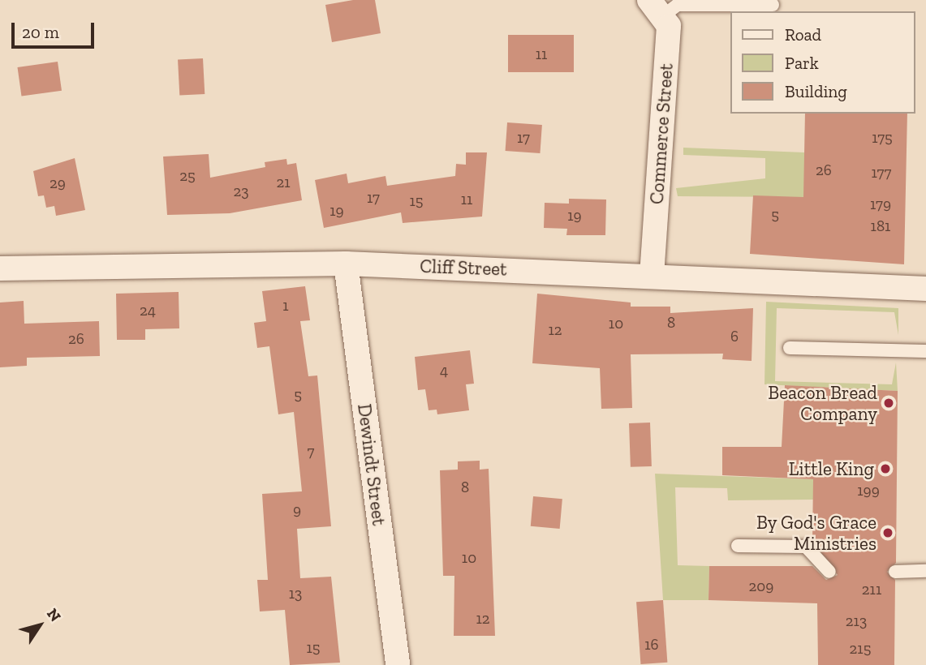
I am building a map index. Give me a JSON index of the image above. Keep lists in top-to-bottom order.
{
  "streets": {
    "street": ["Commerce Street", "Cliff Street", "Dewindt Street"]
  },
  "crossings": [
    ["Commerce Street", "Cliff Street"],
    ["Cliff Street", "Dewindt Street"]
  ],
  "places": ["Beacon Bread Company", "Little King", "By God's Grace Ministries"],
  "house_numbers": [
    "11",
    "17",
    "175",
    "26",
    "177",
    "25",
    "21",
    "29",
    "23",
    "17",
    "11",
    "15",
    "179",
    "19",
    "5",
    "19",
    "181",
    "1",
    "24",
    "8",
    "10",
    "12",
    "6",
    "26",
    "4",
    "5",
    "7",
    "8",
    "199",
    "9",
    "10",
    "209",
    "211",
    "13",
    "12",
    "213",
    "16",
    "15",
    "215"
  ],
  "legend": ["Road", "Park", "Building"],
  "scale_bar": "20 m",
  "north": "top right"
}
